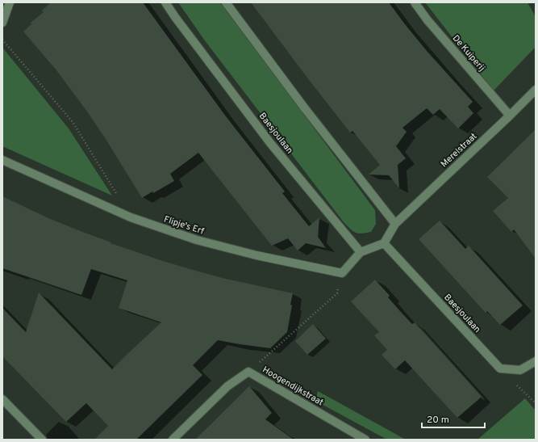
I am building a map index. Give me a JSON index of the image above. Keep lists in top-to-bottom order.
{
  "streets": {
    "street": [
      "De Kuiperij",
      "Baesjoulaan",
      "Merelstraat",
      "Flipje's Erf",
      "Hoogendijkstraat"
    ]
  },
  "crossings": [
    ["De Kuiperij", "Merelstraat"]
  ],
  "scale_bar": "20 m"
}
